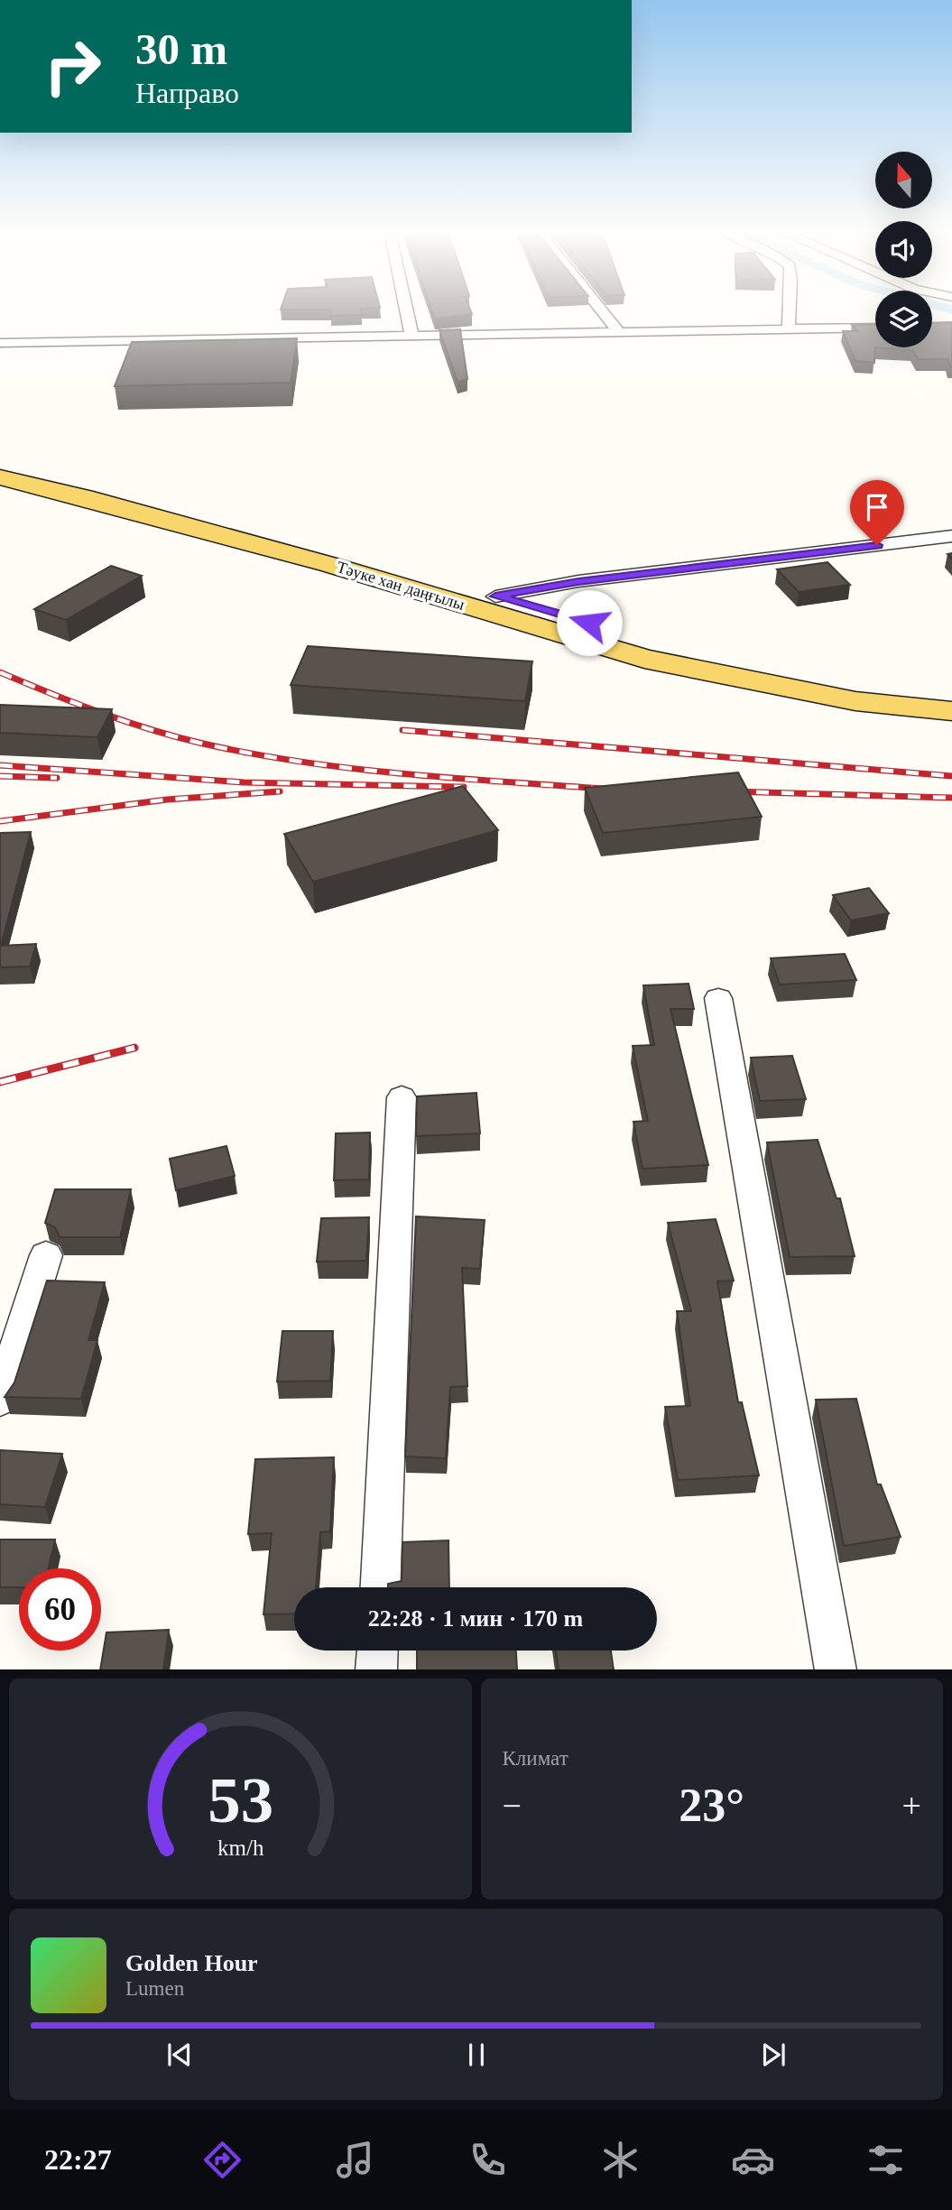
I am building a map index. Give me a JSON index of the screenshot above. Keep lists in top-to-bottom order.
{
  "streets": {
    "main road": ["Тәуке хан даңғылы"]
  },
  "north": "top",
  "page": {
    "turn": ["30 m", "Направо"],
    "limit": "60",
    "trip": "22:28 · 1 мин · 170 m",
    "tile": "Климат",
    "heat": ["−", "23°", "+"],
    "song": ["Golden Hour", "Lumen"],
    "tabs": "22:27",
    "gauge": ["53", "km/h"]
  }
}
